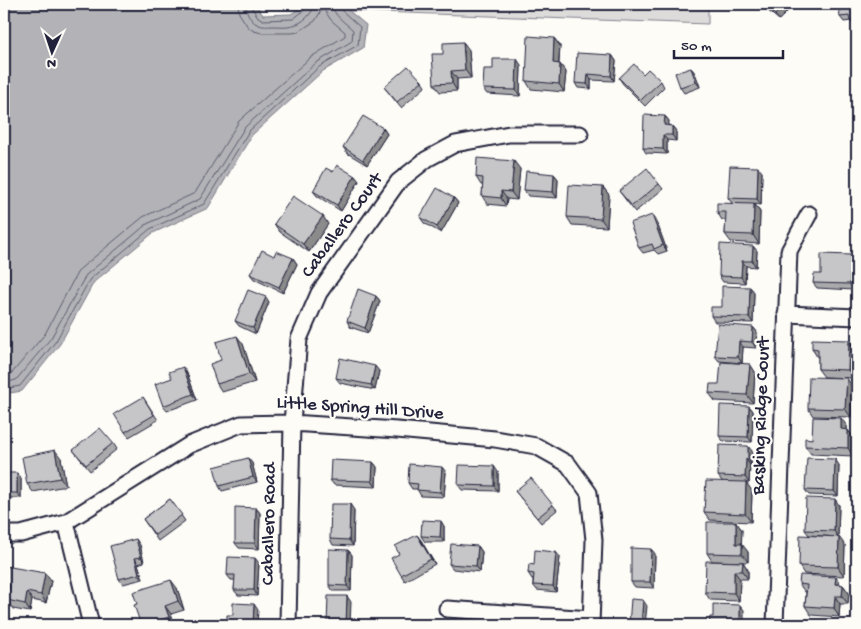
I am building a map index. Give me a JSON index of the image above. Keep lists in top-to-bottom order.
{
  "streets": {
    "street": [
      "Caballero Court",
      "Little Spring Hill Drive",
      "Basking Ridge Court",
      "Caballero Road"
    ]
  },
  "crossings": [
    ["Caballero Court", "Little Spring Hill Drive"],
    ["Caballero Court", "Caballero Road"],
    ["Little Spring Hill Drive", "Caballero Road"]
  ],
  "scale_bar": "50 m",
  "north": "bottom"
}
